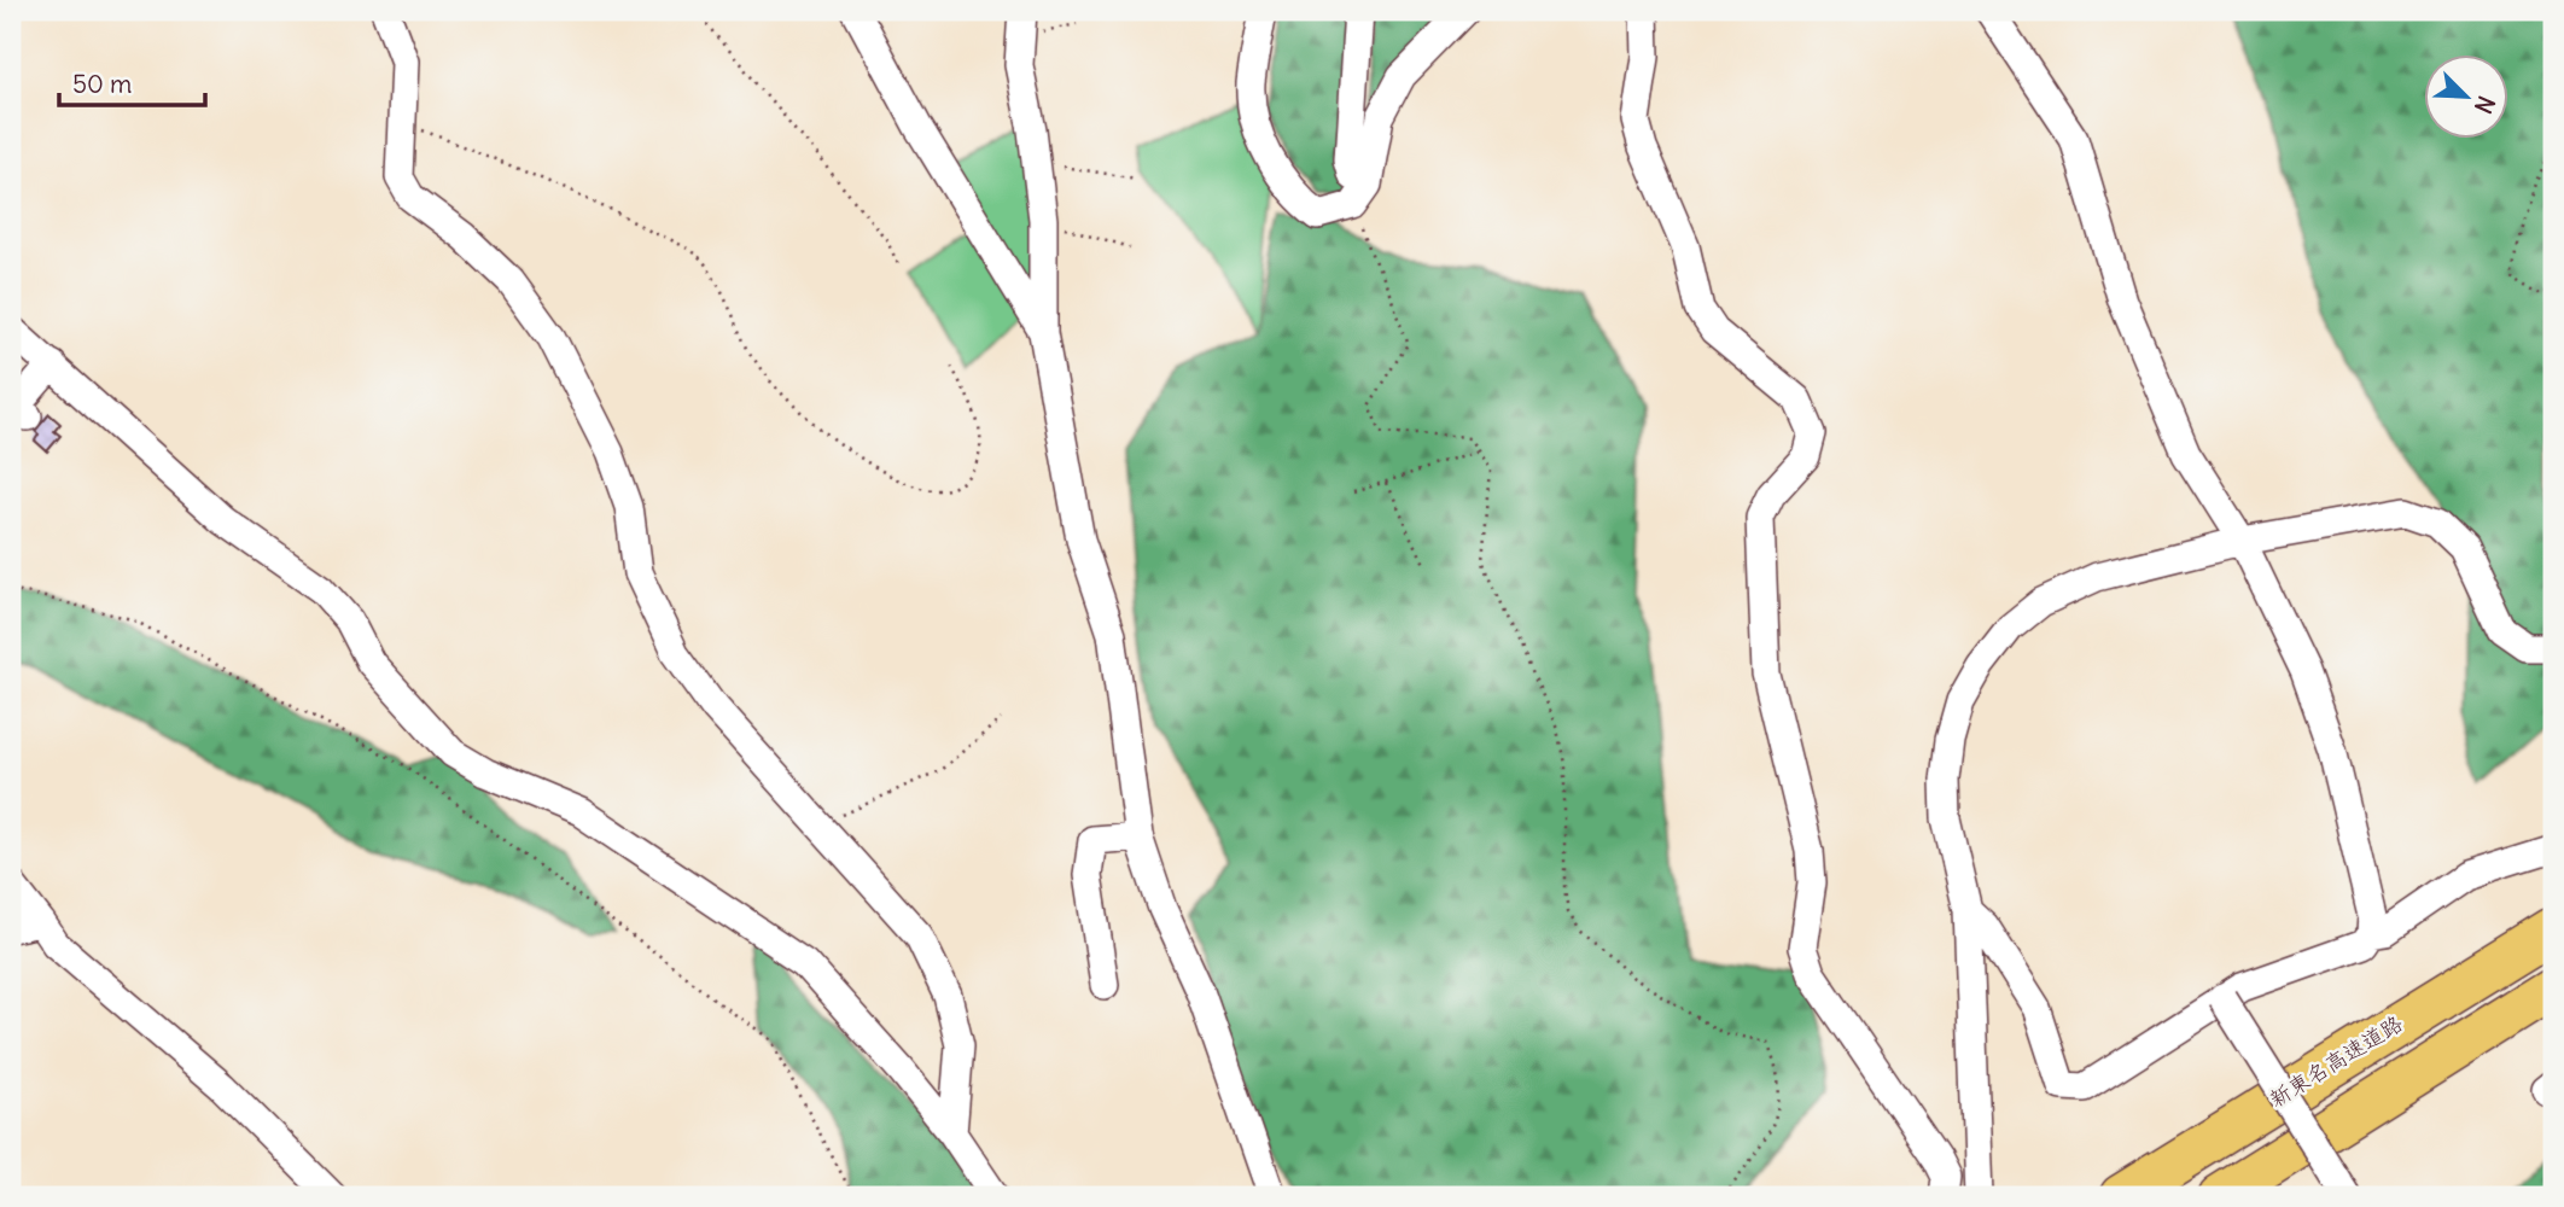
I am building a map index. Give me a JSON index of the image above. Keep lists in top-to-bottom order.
{
  "streets": {
    "highway": ["新東名高速道路"]
  },
  "scale_bar": "50 m",
  "north": "bottom right"
}
